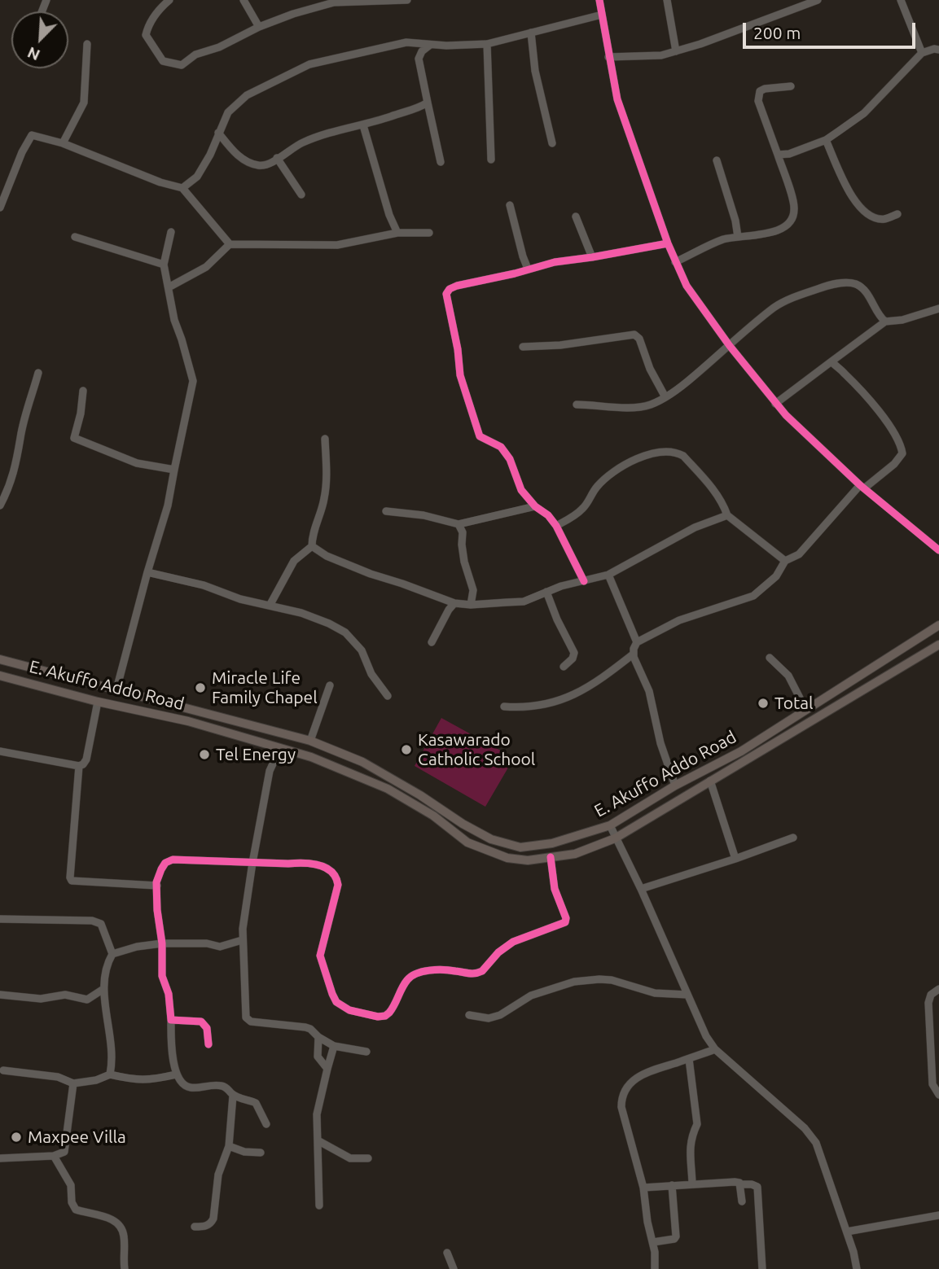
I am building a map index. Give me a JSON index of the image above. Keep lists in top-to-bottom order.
{
  "streets": {
    "main road": ["E. Akuffo Addo Road"]
  },
  "places": [
    "Miracle Life Family Chapel",
    "Total",
    "Kasawarado Catholic School",
    "Tel Energy",
    "Maxpee Villa"
  ],
  "scale_bar": "200 m",
  "north": "bottom left"
}
